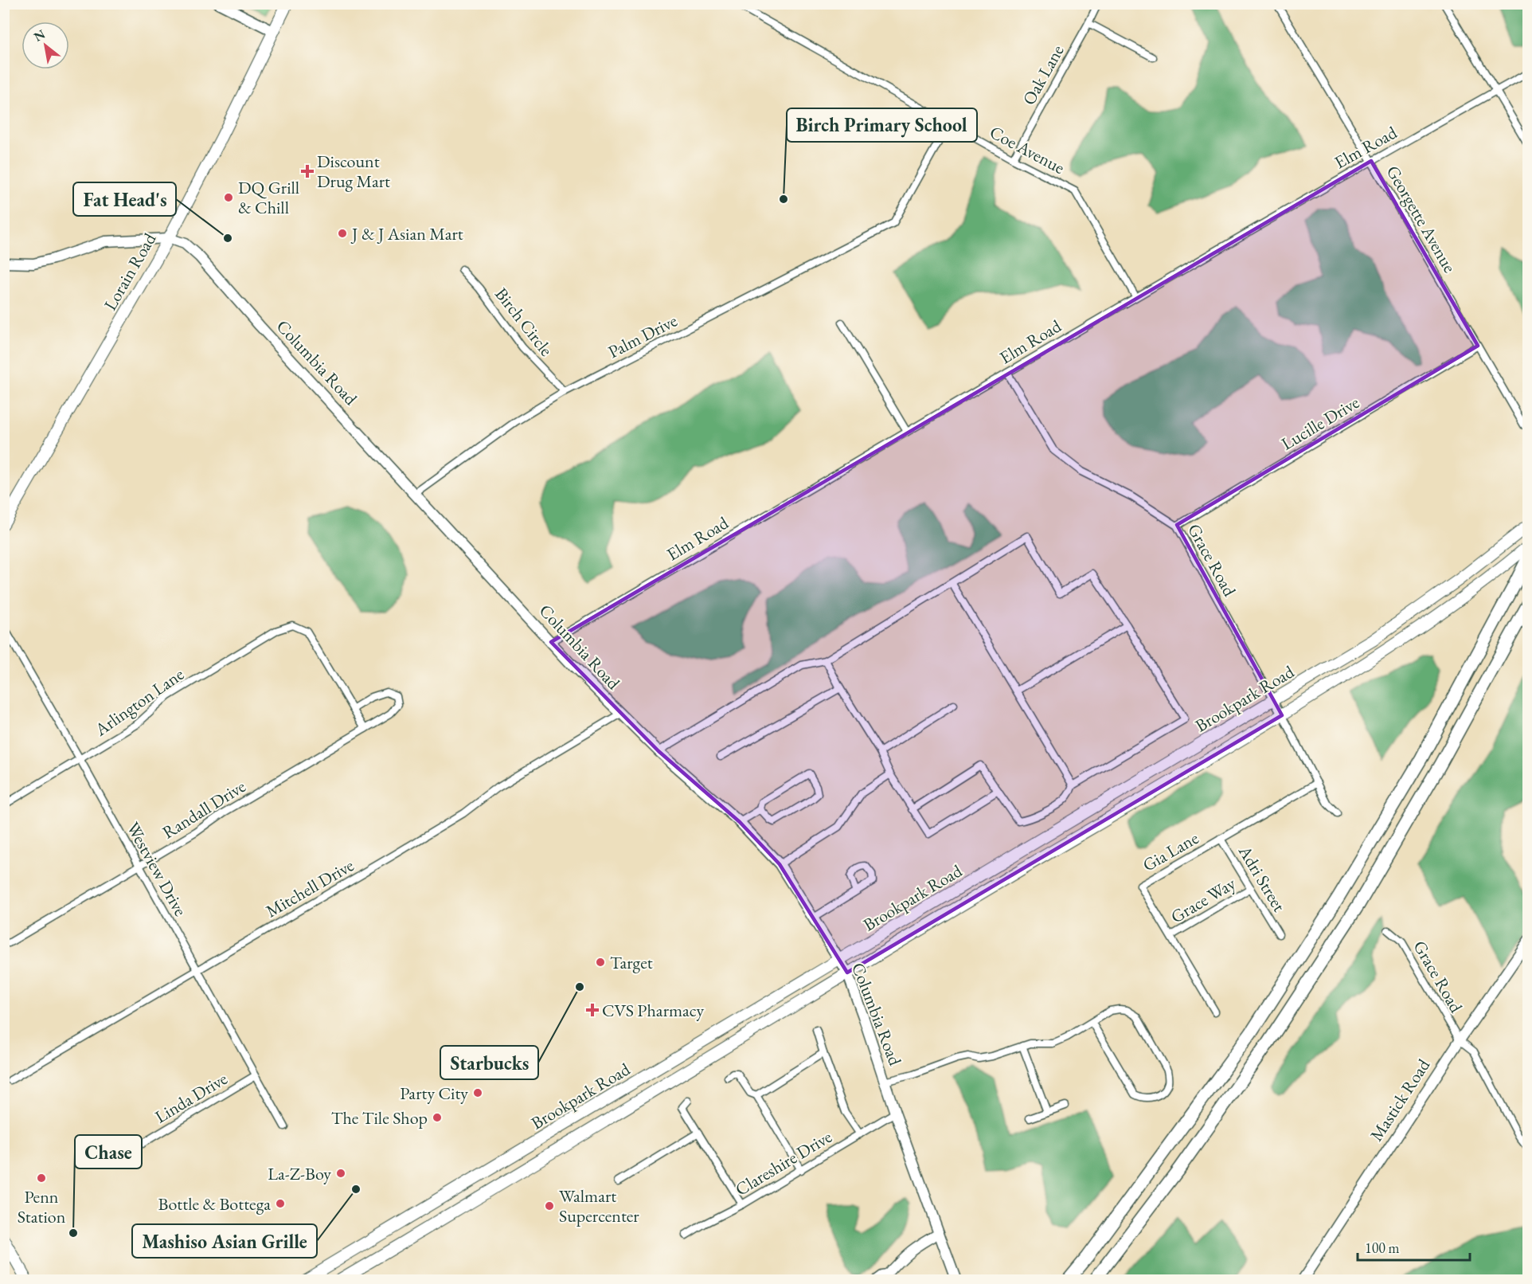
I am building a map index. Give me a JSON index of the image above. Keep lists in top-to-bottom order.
{
  "streets": {
    "main road": ["Lorain Road", "Brookpark Road"],
    "street": [
      "Oak Lane",
      "Elm Road",
      "Coe Avenue",
      "Georgette Avenue",
      "Birch Circle",
      "Palm Drive",
      "Columbia Road",
      "Lucille Drive",
      "Grace Road",
      "Arlington Lane",
      "Randall Drive",
      "Gia Lane",
      "Westview Drive",
      "Adri Street",
      "Mitchell Drive",
      "Grace Way",
      "Linda Drive",
      "Mastick Road",
      "Clareshire Drive"
    ]
  },
  "crossings": [
    ["Oak Lane", "Coe Avenue"],
    ["Elm Road", "Coe Avenue"],
    ["Elm Road", "Georgette Avenue"],
    ["Elm Road", "Columbia Road"],
    ["Elm Road", "Grace Road"],
    ["Coe Avenue", "Palm Drive"],
    ["Georgette Avenue", "Lucille Drive"],
    ["Lorain Road", "Columbia Road"],
    ["Birch Circle", "Palm Drive"],
    ["Palm Drive", "Columbia Road"],
    ["Columbia Road", "Brookpark Road"],
    ["Columbia Road", "Mitchell Drive"],
    ["Columbia Road", "Clareshire Drive"],
    ["Lucille Drive", "Grace Road"],
    ["Grace Road", "Brookpark Road"],
    ["Grace Road", "Gia Lane"],
    ["Grace Road", "Mastick Road"],
    ["Arlington Lane", "Randall Drive"],
    ["Arlington Lane", "Westview Drive"],
    ["Randall Drive", "Westview Drive"],
    ["Gia Lane", "Adri Street"],
    ["Gia Lane", "Grace Way"],
    ["Westview Drive", "Mitchell Drive"],
    ["Westview Drive", "Linda Drive"],
    ["Adri Street", "Grace Way"]
  ],
  "places": {
    "health": ["Discount Drug Mart", "CVS Pharmacy"],
    "other": [
      "DQ Grill & Chill",
      "Birch Primary School",
      "J & J Asian Mart",
      "Fat Head's",
      "Target",
      "Starbucks",
      "Party City",
      "The Tile Shop",
      "La-Z-Boy",
      "Penn Station",
      "Mashiso Asian Grille",
      "Bottle & Bottega",
      "Walmart Supercenter",
      "Chase"
    ]
  },
  "scale_bar": "100 m",
  "north": "top left"
}
